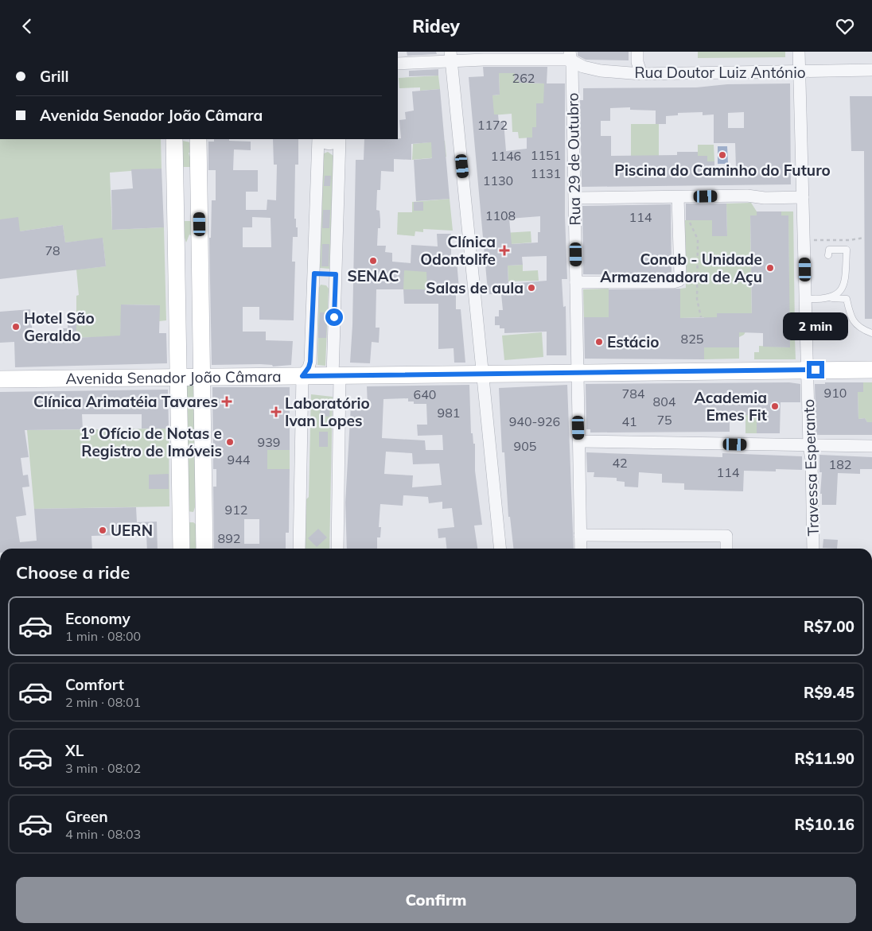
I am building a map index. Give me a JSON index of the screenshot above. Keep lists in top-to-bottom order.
{
  "streets": {
    "street": [
      "Rua Doutor Luiz António",
      "Rua 29 de Outubro",
      "Avenida Senador João Câmara",
      "Travessa Esperanto"
    ]
  },
  "crossings": [
    ["Rua Doutor Luiz António", "Rua 29 de Outubro"],
    ["Rua Doutor Luiz António", "Travessa Esperanto"],
    ["Rua 29 de Outubro", "Avenida Senador João Câmara"],
    ["Avenida Senador João Câmara", "Travessa Esperanto"]
  ],
  "places": {
    "other": [
      "Piscina do Caminho do Futuro",
      "SENAC",
      "Conab - Unidade Armazenadora de Açu",
      "Salas de aula",
      "Hotel São Geraldo",
      "Estácio",
      "Academia Emes Fit",
      "1º Ofício de Notas e Registro de Imóveis",
      "UERN"
    ],
    "health": ["Clínica Odontolife", "Clínica Arimatéia Tavares", "Laboratório Ivan Lopes"]
  },
  "house_numbers": [
    "262",
    "1172",
    "1151",
    "1146",
    "1131",
    "1130",
    "1108",
    "114",
    "78",
    "825",
    "910",
    "784",
    "640",
    "804",
    "981",
    "75",
    "940-926",
    "41",
    "939",
    "905",
    "944",
    "42",
    "182",
    "114",
    "912",
    "892"
  ],
  "page": {
    "header": "Ridey",
    "banner": ["Grill", "Avenida Senador João Câmara"],
    "bubble": "2 min",
    "heading": "Choose a ride",
    "list": [
      {
        "name": "Economy",
        "note": "1 min · 08:00",
        "value": "R$7.00"
      },
      {
        "name": "Comfort",
        "note": "2 min · 08:01",
        "value": "R$9.45"
      },
      {
        "name": "XL",
        "note": "3 min · 08:02",
        "value": "R$11.90"
      },
      {
        "name": "Green",
        "note": "4 min · 08:03",
        "value": "R$10.16"
      }
    ],
    "buttons": "Confirm"
  }
}
